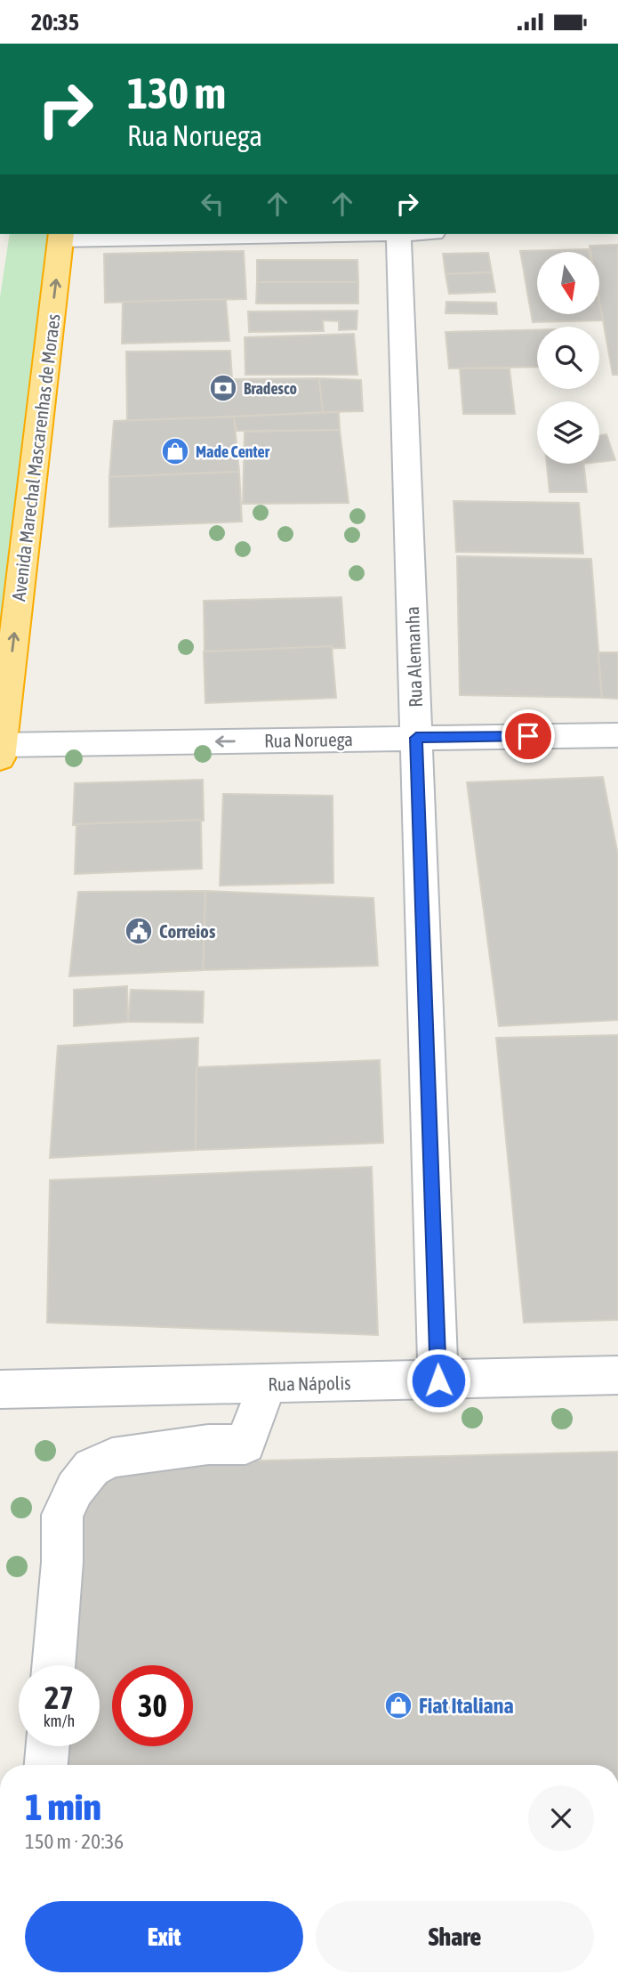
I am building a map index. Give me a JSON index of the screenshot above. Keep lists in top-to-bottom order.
{
  "streets": {
    "highway": ["Avenida Marechal Mascarenhas de Moraes"],
    "street": ["Rua Alemanha", "Rua Noruega", "Rua Nápolis"]
  },
  "crossings": [
    ["Avenida Marechal Mascarenhas de Moraes", "Rua Noruega"],
    ["Rua Alemanha", "Rua Noruega"],
    ["Rua Alemanha", "Rua Nápolis"]
  ],
  "one_way": ["Avenida Marechal Mascarenhas de Moraes", "Rua Noruega"],
  "places": {
    "bank": ["Bradesco"],
    "shop": ["Made Center", "Fiat Italiana"],
    "public building": ["Correios"]
  },
  "north": "bottom",
  "page": {
    "status": "20:35",
    "turn": ["130 m", "Rua Noruega"],
    "speed": "27 km/h",
    "limit": "30",
    "heading": ["1 min", "150 m · 20:36"],
    "buttons": ["Exit", "Share"]
  }
}
